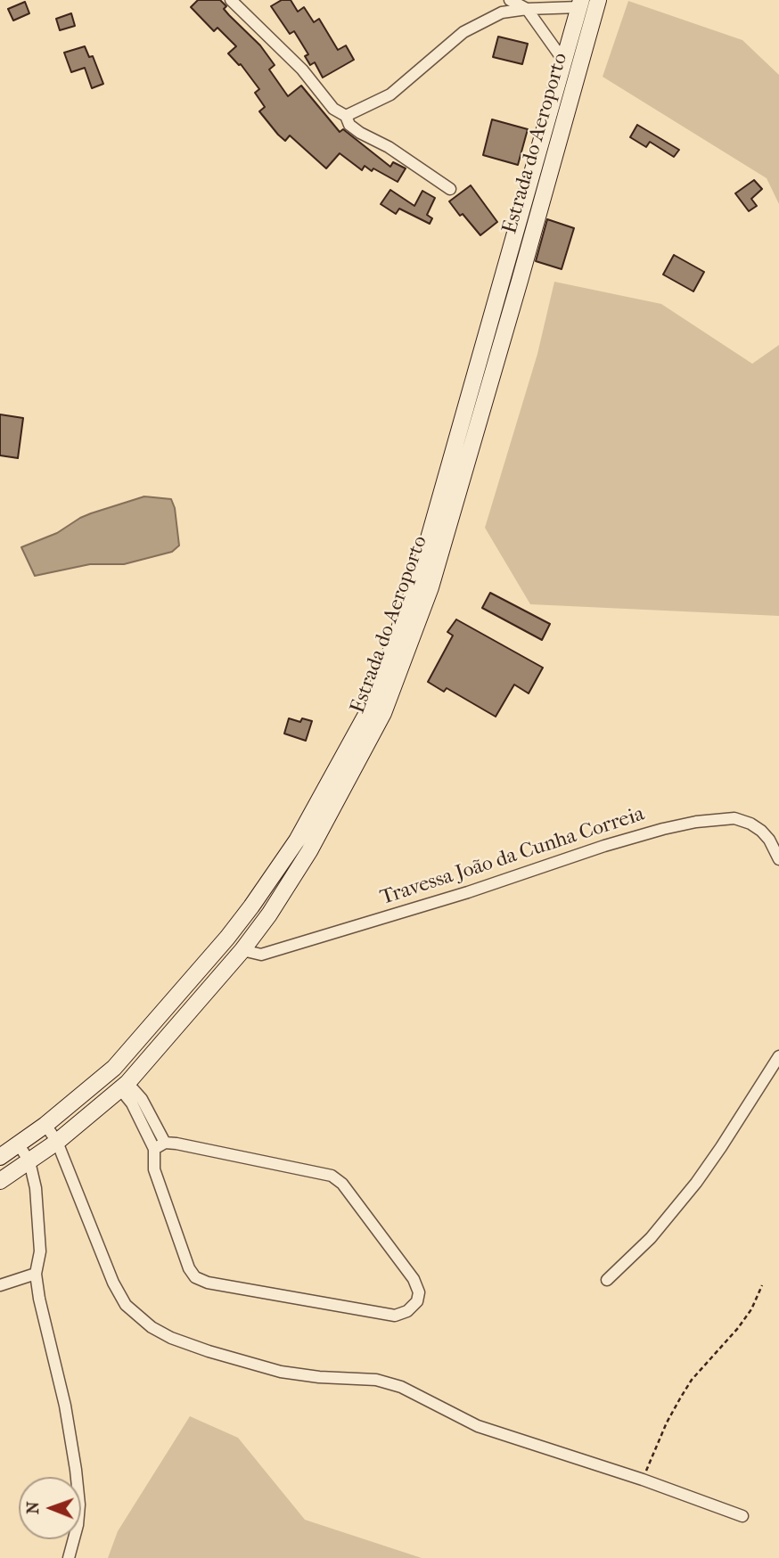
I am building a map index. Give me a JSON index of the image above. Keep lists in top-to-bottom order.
{
  "streets": {
    "main road": ["Estrada do Aeroporto"],
    "street": ["Travessa João da Cunha Correia"]
  },
  "crossings": [
    ["Estrada do Aeroporto", "Travessa João da Cunha Correia"]
  ],
  "north": "left"
}
